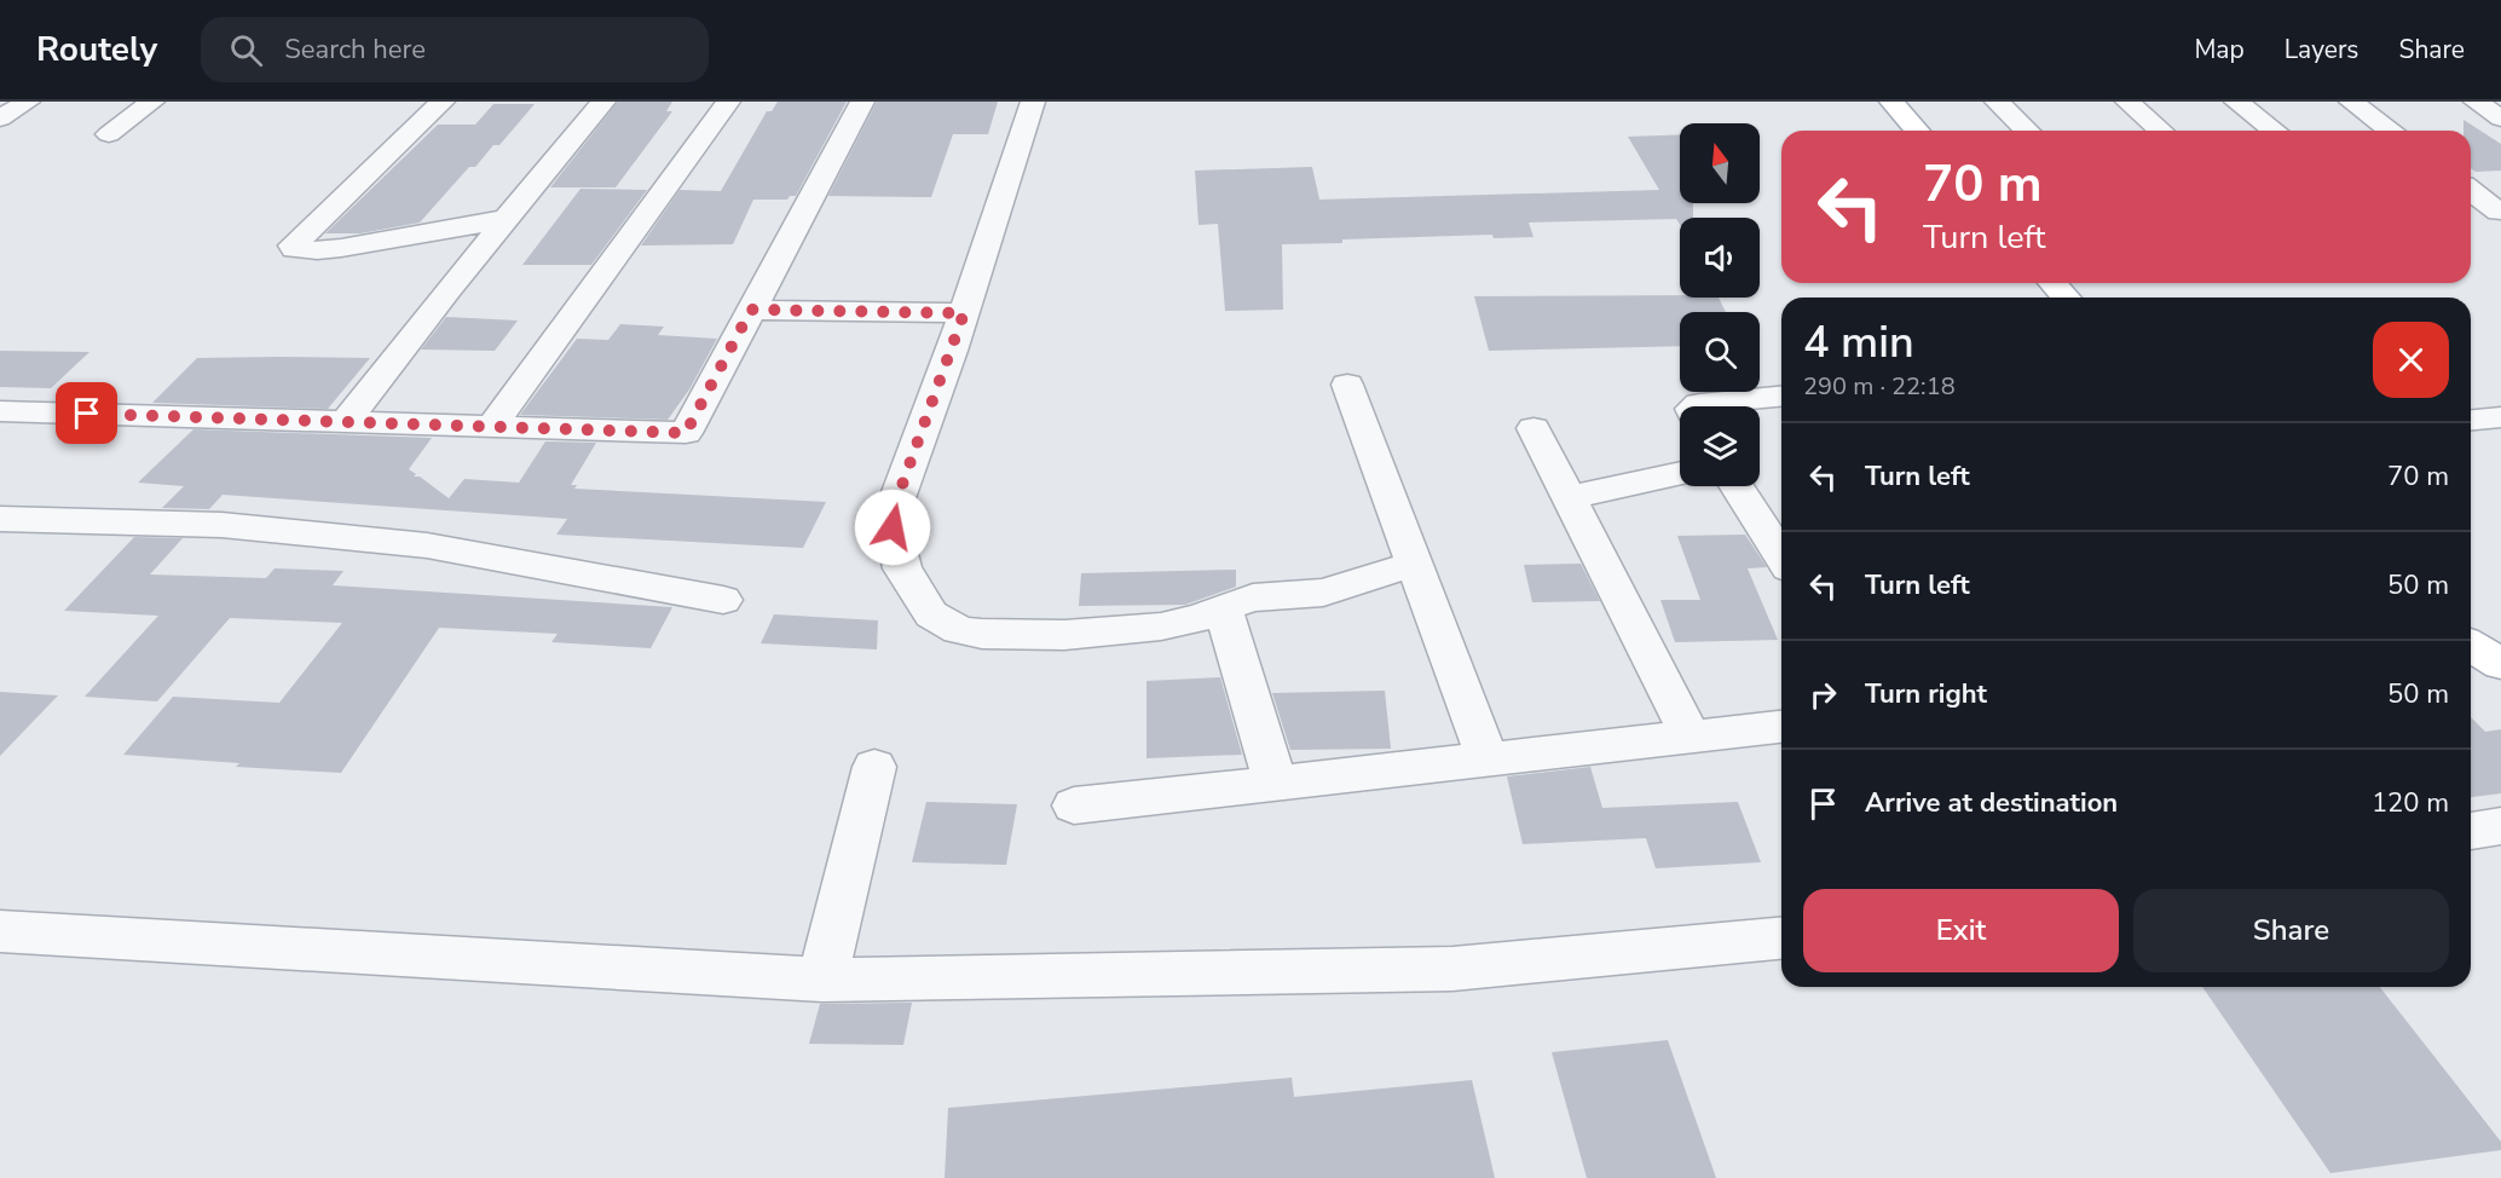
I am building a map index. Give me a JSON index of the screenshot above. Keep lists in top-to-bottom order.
{
  "north": "top",
  "page": {
    "header": "Routely",
    "search": "Search here",
    "nav": ["Map", "Layers", "Share"],
    "turn": ["70 m", "Turn left"],
    "heading": ["4 min", "290 m · 22:18"],
    "list": [
      {
        "name": "Turn left",
        "value": "70 m"
      },
      {
        "name": "Turn left",
        "value": "50 m"
      },
      {
        "name": "Turn right",
        "value": "50 m"
      },
      {
        "name": "Arrive at destination",
        "value": "120 m"
      }
    ],
    "buttons": ["Exit", "Share"]
  }
}
